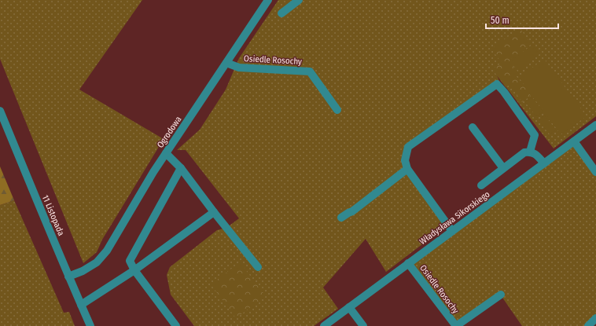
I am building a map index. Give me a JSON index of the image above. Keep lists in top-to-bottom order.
{
  "streets": {
    "street": [
      "Osiedle Rosochy",
      "Ogrodowa",
      "11 Listopada",
      "Władysława Sikorskiego"
    ]
  },
  "crossings": [
    ["Osiedle Rosochy", "Ogrodowa"],
    ["Osiedle Rosochy", "Władysława Sikorskiego"],
    ["Ogrodowa", "11 Listopada"]
  ],
  "scale_bar": "50 m"
}
